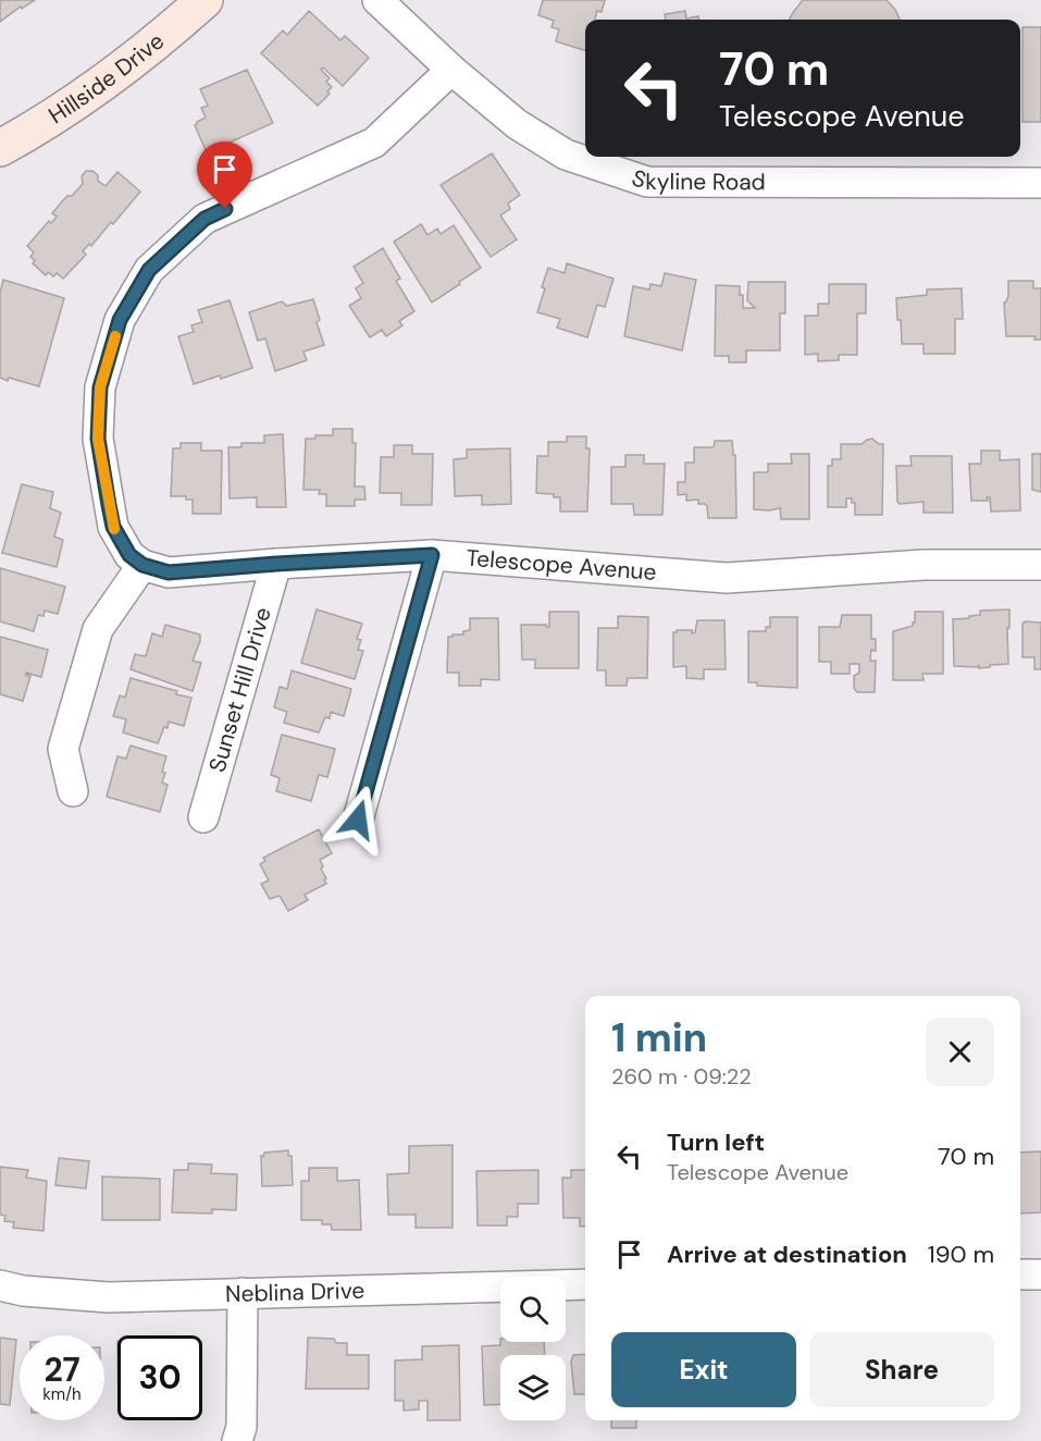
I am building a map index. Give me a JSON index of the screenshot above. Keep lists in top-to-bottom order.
{
  "streets": {
    "street": [
      "Hillside Drive",
      "Skyline Road",
      "Telescope Avenue",
      "Sunset Hill Drive",
      "Neblina Drive"
    ]
  },
  "crossings": [
    ["Telescope Avenue", "Sunset Hill Drive"]
  ],
  "page": {
    "turn": ["70 m", "Telescope Avenue"],
    "heading": ["1 min", "260 m · 09:22"],
    "list": [
      {
        "name": "Turn left",
        "note": "Telescope Avenue",
        "value": "70 m"
      },
      {
        "name": "Arrive at destination",
        "value": "190 m"
      }
    ],
    "buttons": ["Exit", "Share"],
    "speed": "27 km/h",
    "limit": "30"
  }
}
